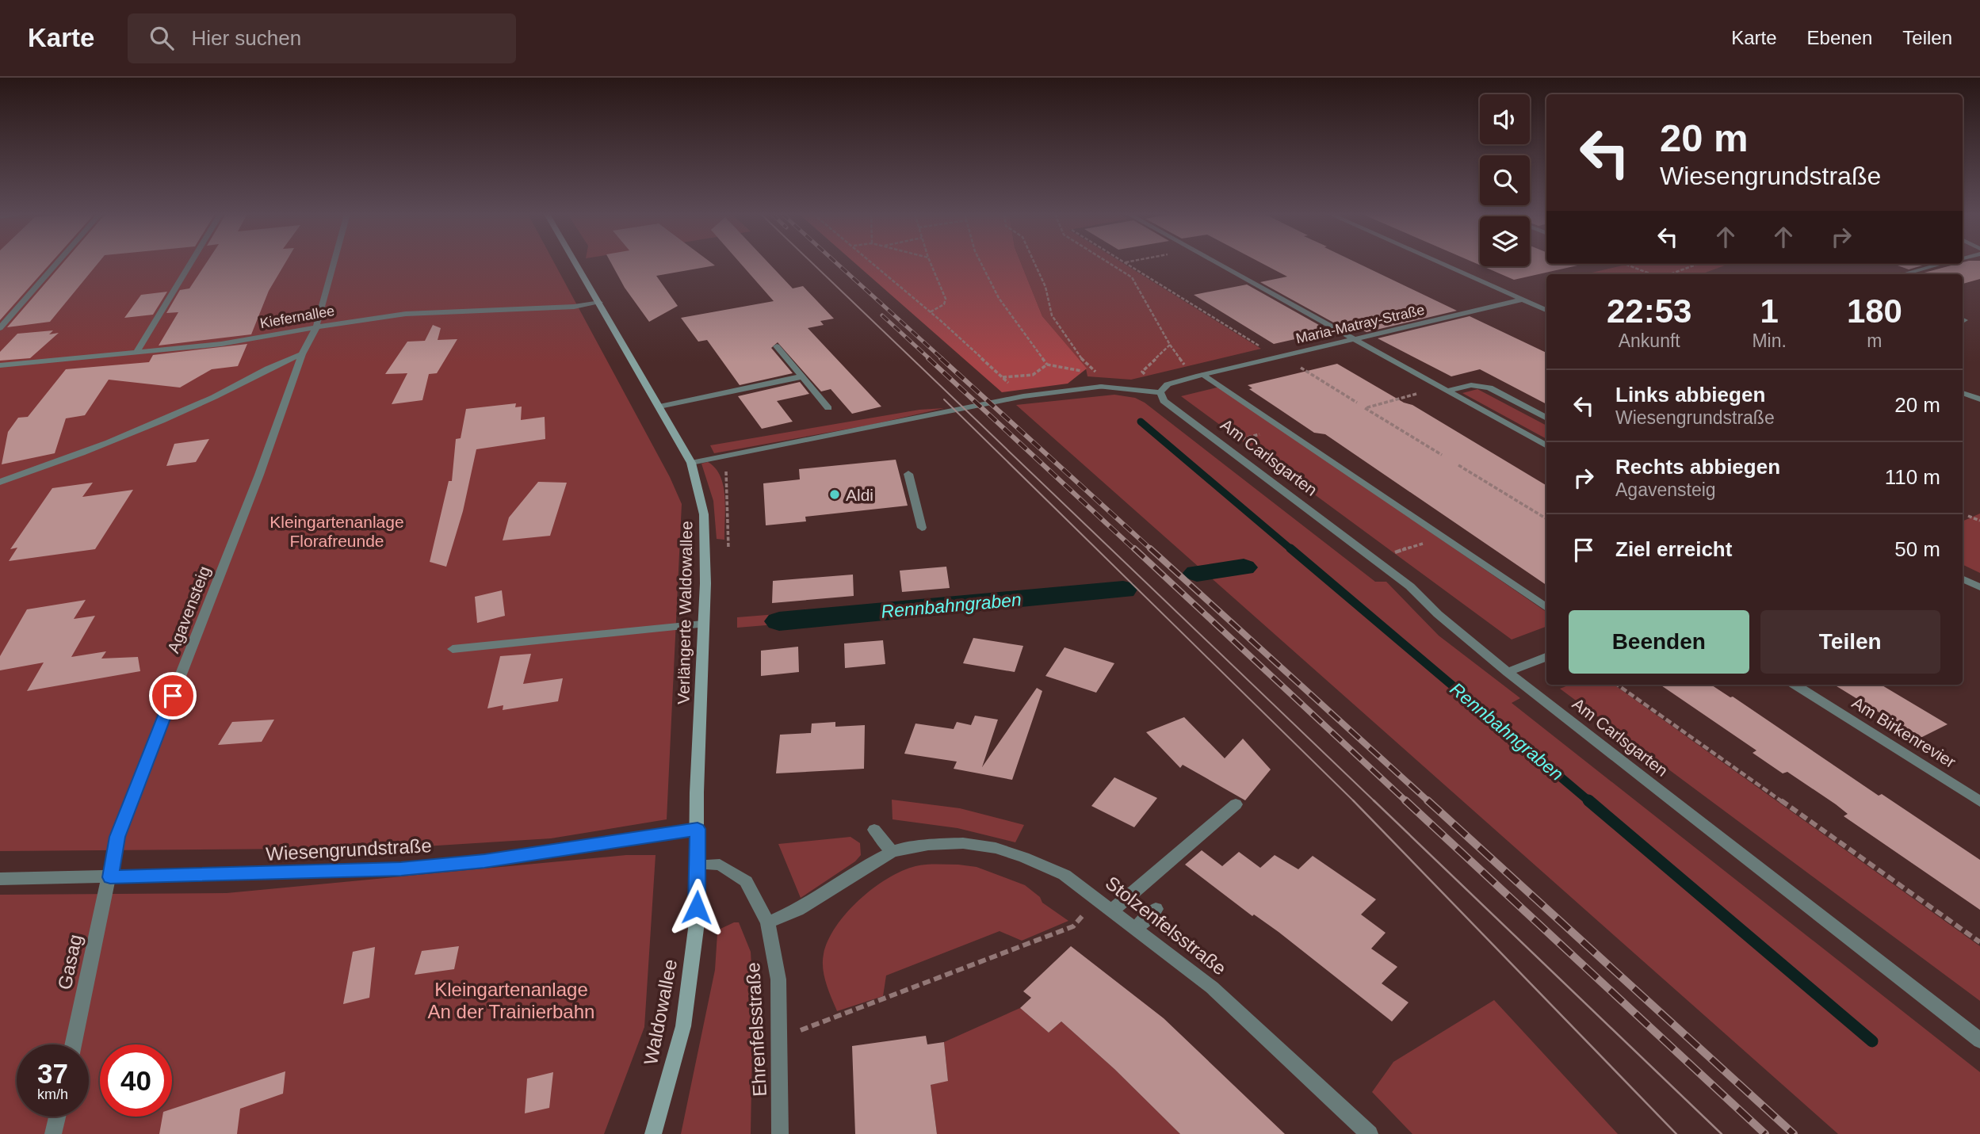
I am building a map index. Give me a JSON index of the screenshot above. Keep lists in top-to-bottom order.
{
  "streets": {
    "street": [
      "Kiefernallee",
      "Maria-Matray-Straße",
      "Am Carlsgarten",
      "Agavensteig",
      "Verlängerte Waldowallee",
      "Am Birkenrevier",
      "Wiesengrundstraße",
      "Stolzenfelsstraße",
      "Gasag",
      "Waldowallee",
      "Ehrenfelsstraße"
    ]
  },
  "crossings": [
    ["Kiefernallee", "Agavensteig"],
    ["Kiefernallee", "Verlängerte Waldowallee"],
    ["Maria-Matray-Straße", "Am Carlsgarten"],
    ["Agavensteig", "Wiesengrundstraße"],
    ["Agavensteig", "Gasag"],
    ["Verlängerte Waldowallee", "Wiesengrundstraße"],
    ["Verlängerte Waldowallee", "Waldowallee"],
    ["Wiesengrundstraße", "Gasag"],
    ["Wiesengrundstraße", "Waldowallee"],
    ["Stolzenfelsstraße", "Ehrenfelsstraße"],
    ["Waldowallee", "Ehrenfelsstraße"]
  ],
  "water": ["Rennbahngraben"],
  "parks": ["Kleingartenanlage Florafreunde", "Kleingartenanlage An der Trainierbahn"],
  "places": ["Aldi"],
  "page": {
    "header": "Karte",
    "search": "Hier suchen",
    "nav": ["Karte", "Ebenen", "Teilen"],
    "turn": ["20 m", "Wiesengrundstraße"],
    "eta": [
      "22:53",
      "Ankunft",
      "1",
      "Min.",
      "180",
      "m"
    ],
    "list": [
      {
        "name": "Links abbiegen",
        "note": "Wiesengrundstraße",
        "value": "20 m"
      },
      {
        "name": "Rechts abbiegen",
        "note": "Agavensteig",
        "value": "110 m"
      },
      {
        "name": "Ziel erreicht",
        "value": "50 m"
      }
    ],
    "buttons": ["Beenden", "Teilen"],
    "speed": "37 km/h",
    "limit": "40"
  }
}
